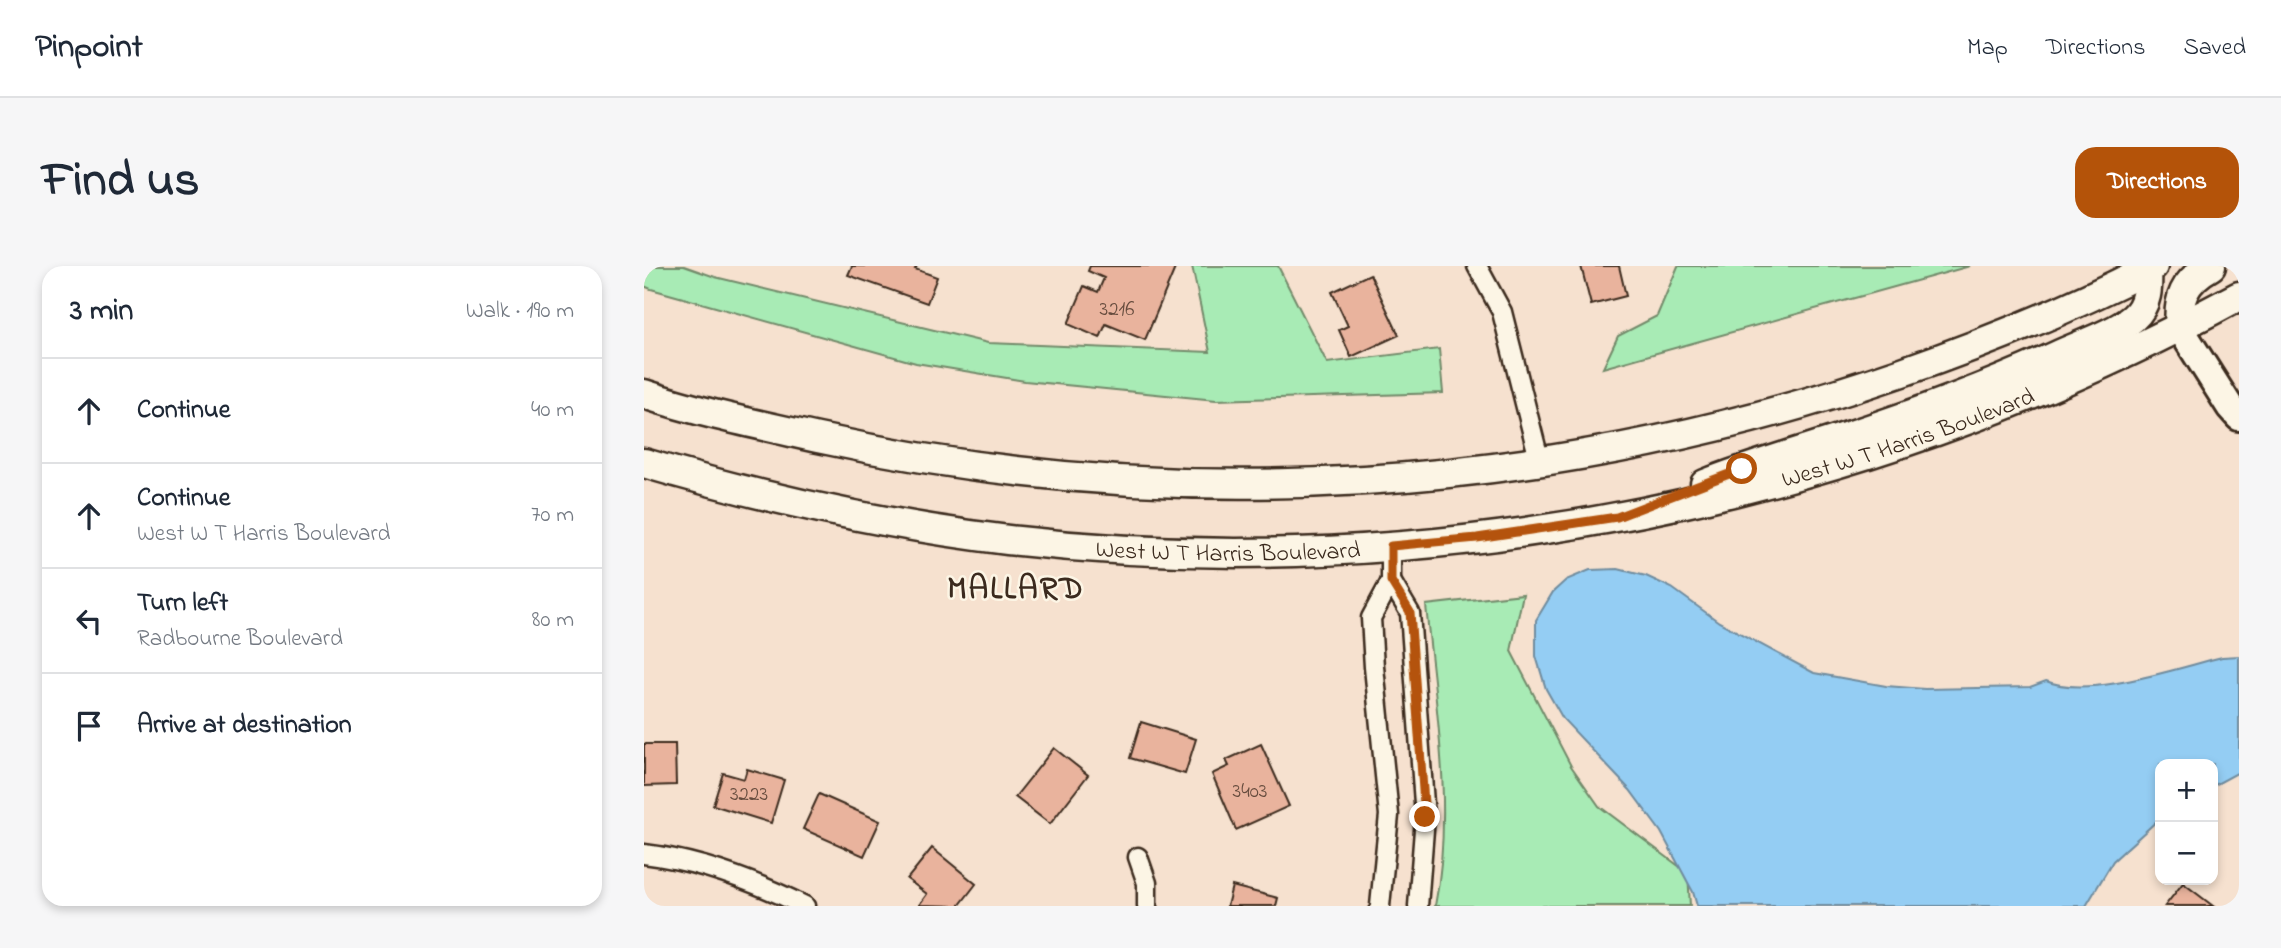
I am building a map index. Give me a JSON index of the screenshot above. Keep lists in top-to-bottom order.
{
  "streets": {
    "main road": ["West W T Harris Boulevard"]
  },
  "districts": ["MALLARD"],
  "house_numbers": ["3216", "3403", "3223"],
  "page": {
    "header": "Pinpoint",
    "nav": ["Map", "Directions", "Saved"],
    "title": "Find us",
    "buttons": "Directions",
    "heading": ["3 min", "Walk · 190 m"],
    "list": [
      ["Continue", "40 m"],
      ["Continue", "West W T Harris Boulevard", "70 m"],
      ["Turn left", "Radbourne Boulevard", "80 m"],
      "Arrive at destination"
    ],
    "map_buttons": ["+", "−"]
  }
}
